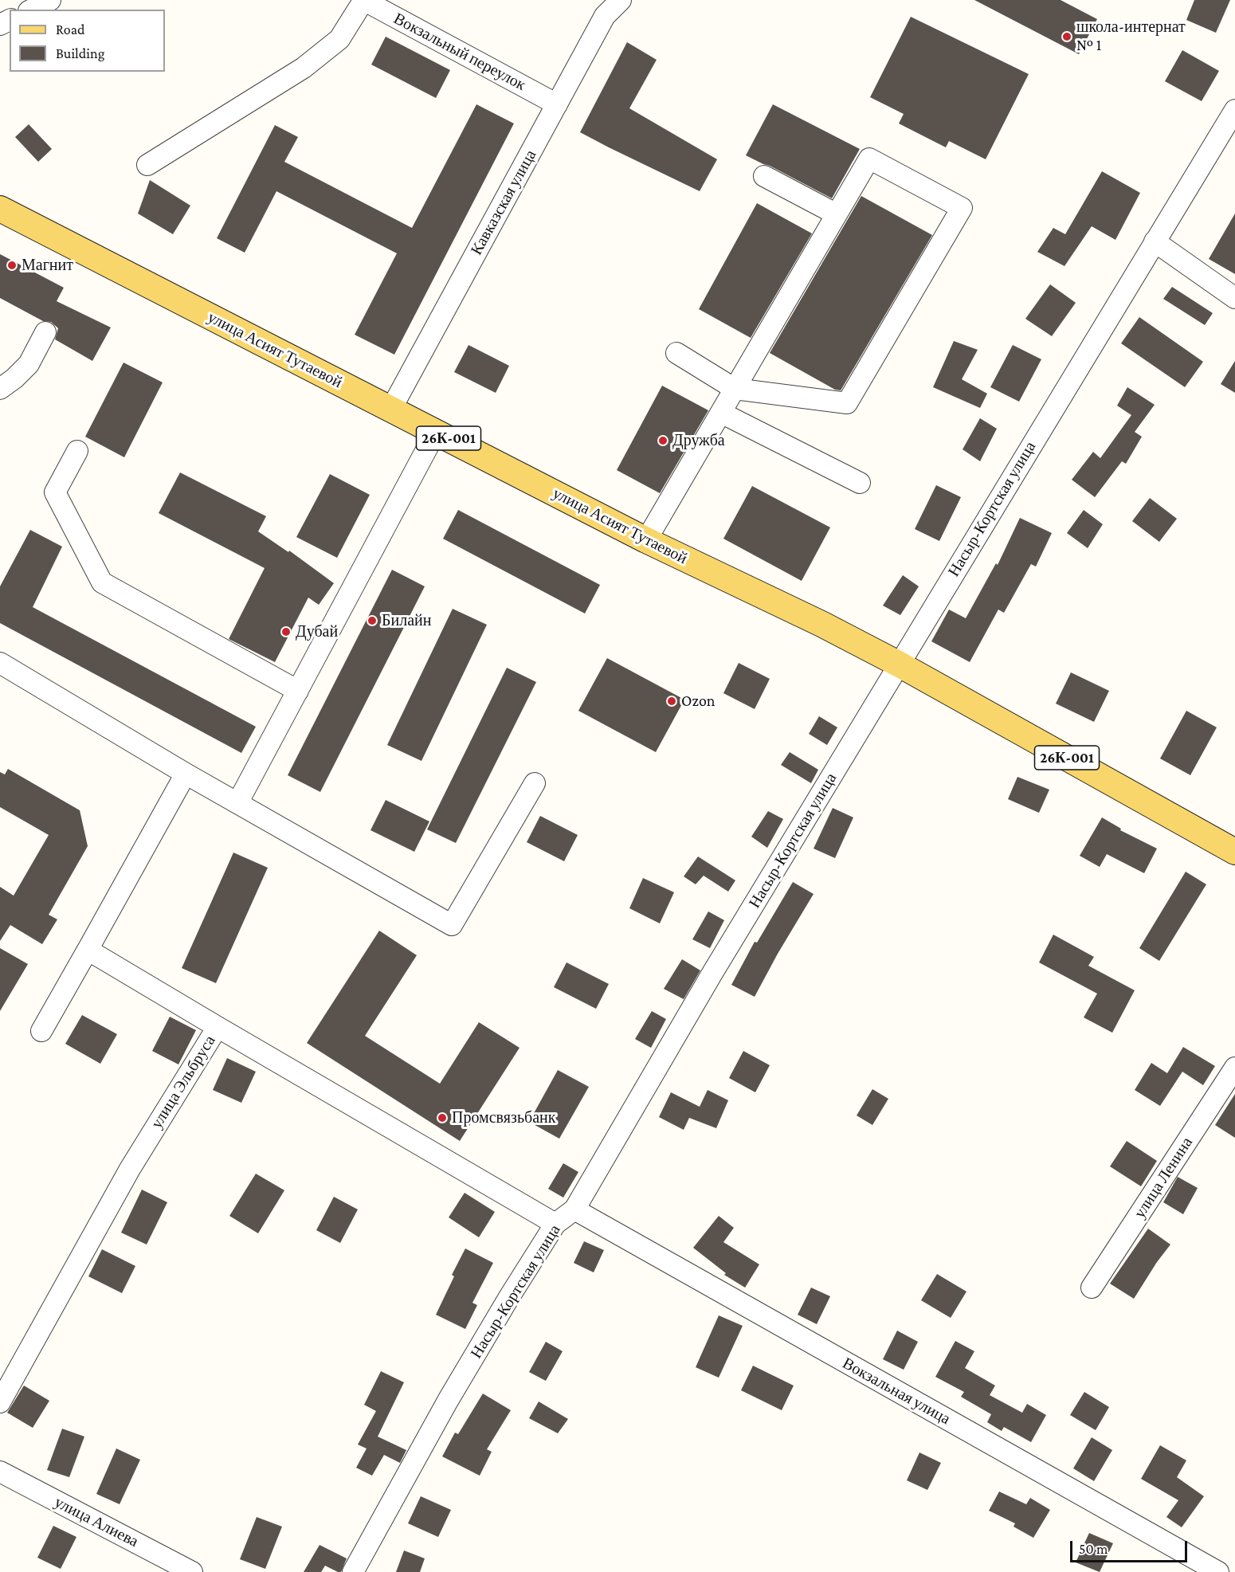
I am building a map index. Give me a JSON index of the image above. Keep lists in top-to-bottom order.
{
  "streets": {
    "main road": ["улица Асият Тутаевой", "26К-001"],
    "street": [
      "Вокзальный переулок",
      "Кавказская улица",
      "Насыр-Кортская улица",
      "улица Эльбруса",
      "улица Ленина",
      "Вокзальная улица",
      "улица Алиева"
    ]
  },
  "crossings": [
    ["Вокзальный переулок", "Кавказская улица"],
    ["Кавказская улица", "улица Асият Тутаевой"],
    ["улица Асият Тутаевой", "Насыр-Кортская улица"],
    ["Насыр-Кортская улица", "улица Эльбруса"],
    ["Насыр-Кортская улица", "Вокзальная улица"]
  ],
  "places": [
    "школа-интернат № 1",
    "Магнит",
    "Дружба",
    "Билайн",
    "Дубай",
    "Ozon",
    "Промсвязьбанк"
  ],
  "legend": ["Road", "Building"],
  "scale_bar": "50 m"
}
